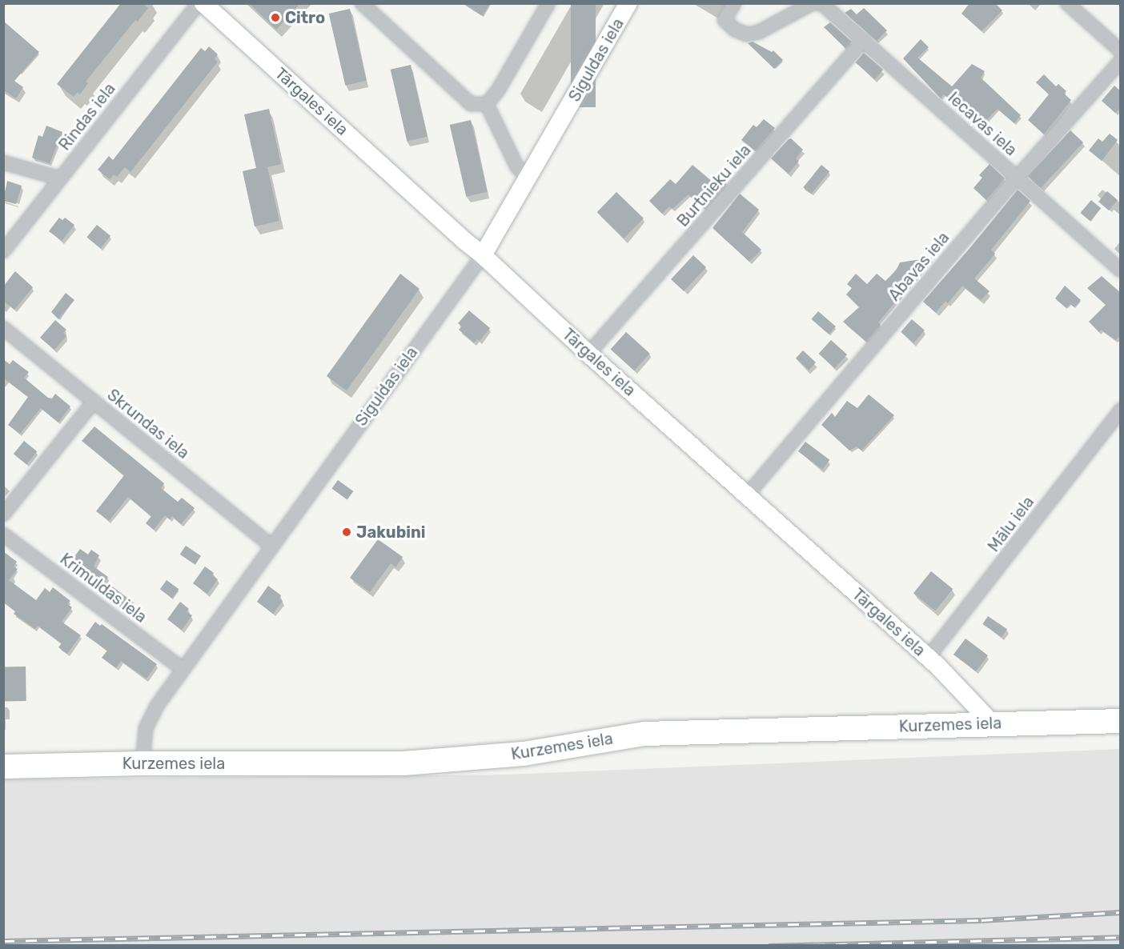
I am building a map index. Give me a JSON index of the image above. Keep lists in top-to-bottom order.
{
  "streets": {
    "highway": ["Kurzemes iela"],
    "street": [
      "Siguldas iela",
      "Tārgales iela",
      "Rindas iela",
      "Iecavas iela",
      "Burtnieku iela",
      "Abavas iela",
      "Skrundas iela",
      "Mālu iela",
      "Krimuldas iela"
    ]
  },
  "crossings": [
    ["Siguldas iela", "Tārgales iela"],
    ["Siguldas iela", "Skrundas iela"],
    ["Siguldas iela", "Krimuldas iela"],
    ["Siguldas iela", "Kurzemes iela"],
    ["Tārgales iela", "Burtnieku iela"],
    ["Tārgales iela", "Abavas iela"],
    ["Tārgales iela", "Mālu iela"],
    ["Tārgales iela", "Kurzemes iela"],
    ["Iecavas iela", "Burtnieku iela"],
    ["Iecavas iela", "Abavas iela"]
  ],
  "places": ["Citro", "Jakubini"]
}
